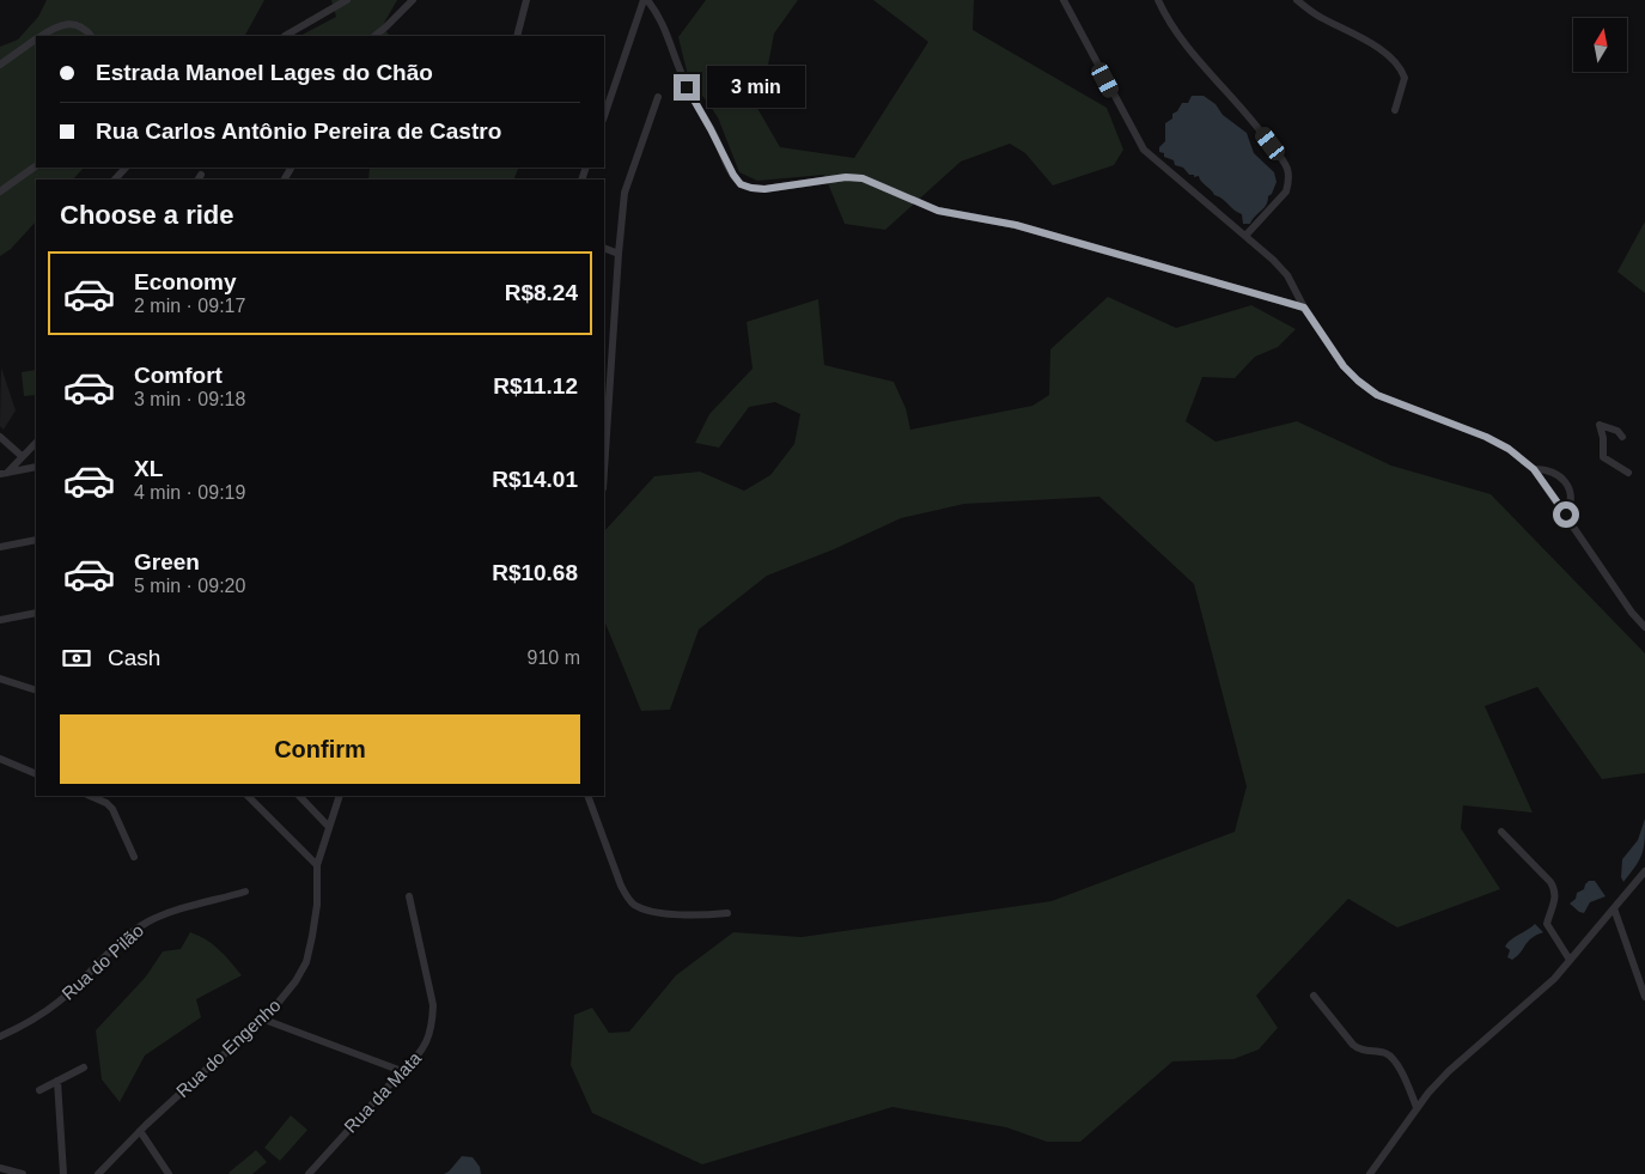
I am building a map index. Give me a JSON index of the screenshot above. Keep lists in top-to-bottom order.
{
  "streets": {
    "street": ["Rua do Pilão", "Rua do Engenho", "Rua da Mata"]
  },
  "north": "top",
  "page": {
    "banner": ["Estrada Manoel Lages do Chão", "Rua Carlos Antônio Pereira de Castro"],
    "bubble": "3 min",
    "heading": "Choose a ride",
    "list": [
      {
        "name": "Economy",
        "note": "2 min · 09:17",
        "value": "R$8.24"
      },
      {
        "name": "Comfort",
        "note": "3 min · 09:18",
        "value": "R$11.12"
      },
      {
        "name": "XL",
        "note": "4 min · 09:19",
        "value": "R$14.01"
      },
      {
        "name": "Green",
        "note": "5 min · 09:20",
        "value": "R$10.68"
      }
    ],
    "pay": ["Cash", "910 m"],
    "buttons": "Confirm"
  }
}
